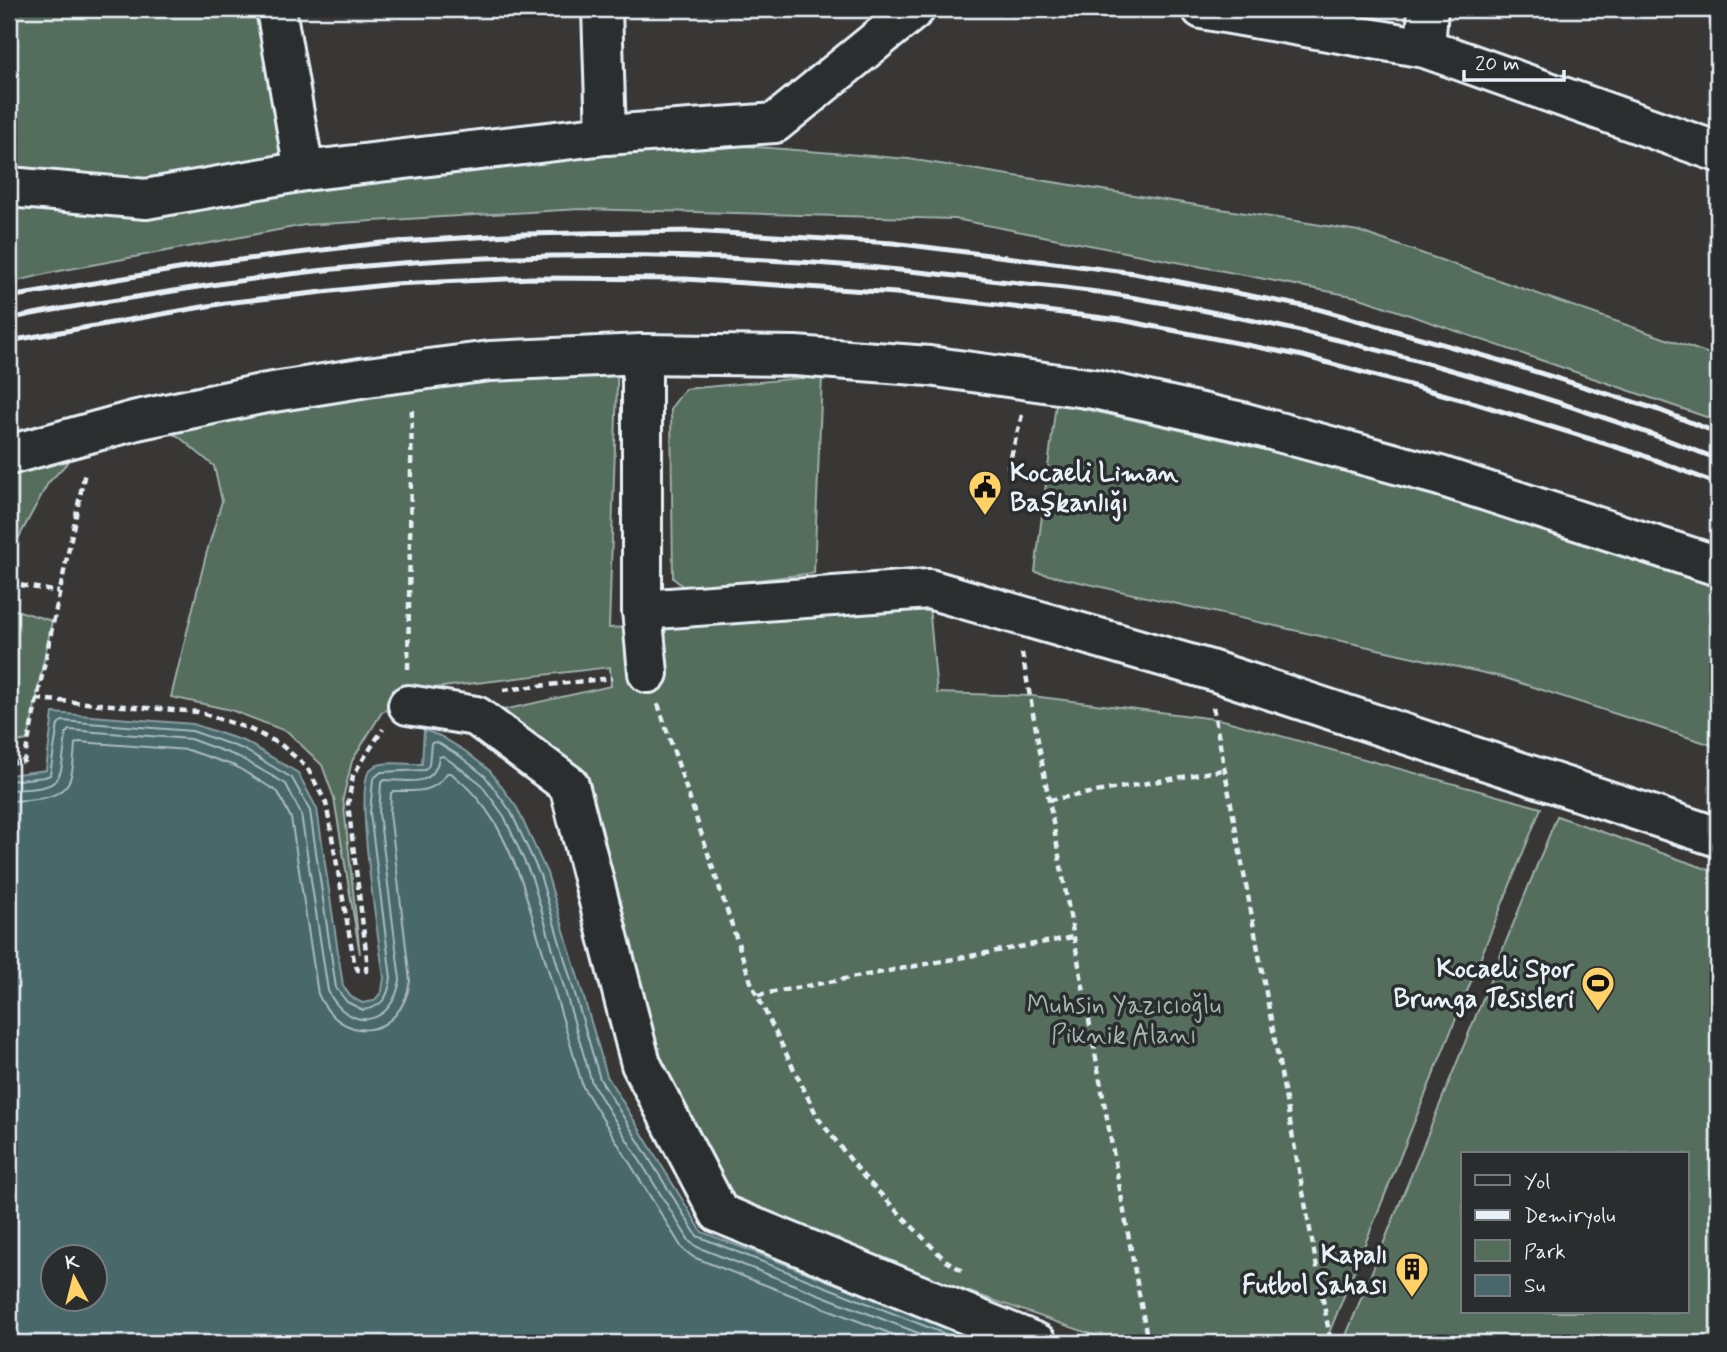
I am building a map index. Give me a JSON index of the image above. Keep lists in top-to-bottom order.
{
  "parks": ["Muhsin Yazıcıoğlu Piknik Alanı"],
  "places": {
    "public building": ["Kocaeli Liman Başkanlığı"],
    "sports": ["Kocaeli Spor Brunga Tesisleri"],
    "building": ["Kapalı Futbol Sahası"]
  },
  "legend": [
    "Yol",
    "Demiryolu",
    "Park",
    "Su"
  ],
  "scale_bar": "20 m",
  "north": "top"
}
